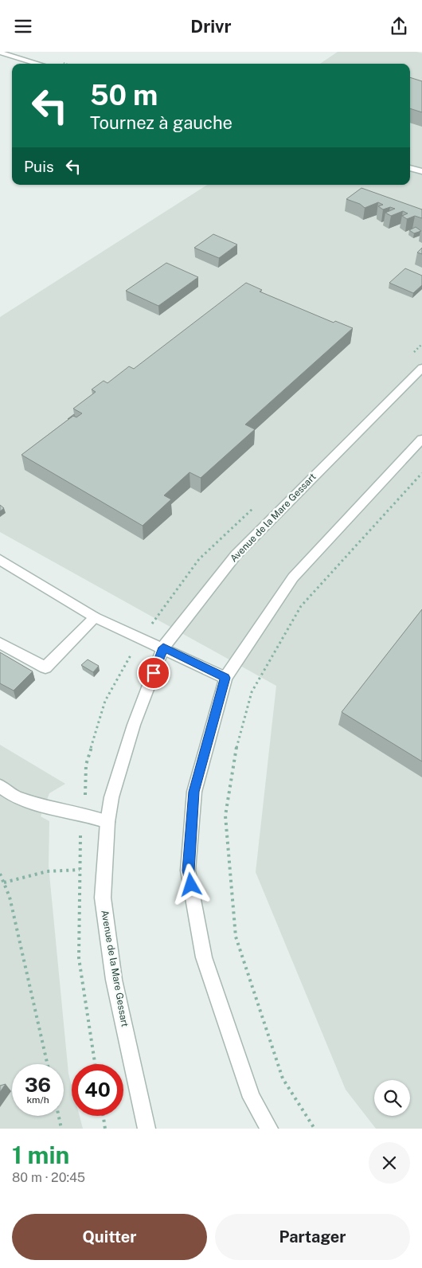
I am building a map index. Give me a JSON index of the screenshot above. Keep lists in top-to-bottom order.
{
  "streets": {
    "street": ["Avenue de la Mare Gessart"]
  },
  "page": {
    "header": "Drivr",
    "turn": ["50 m", "Tournez à gauche"],
    "then": "Puis",
    "speed": "36 km/h",
    "limit": "40",
    "heading": ["1 min", "80 m · 20:45"],
    "buttons": ["Quitter", "Partager"]
  }
}
